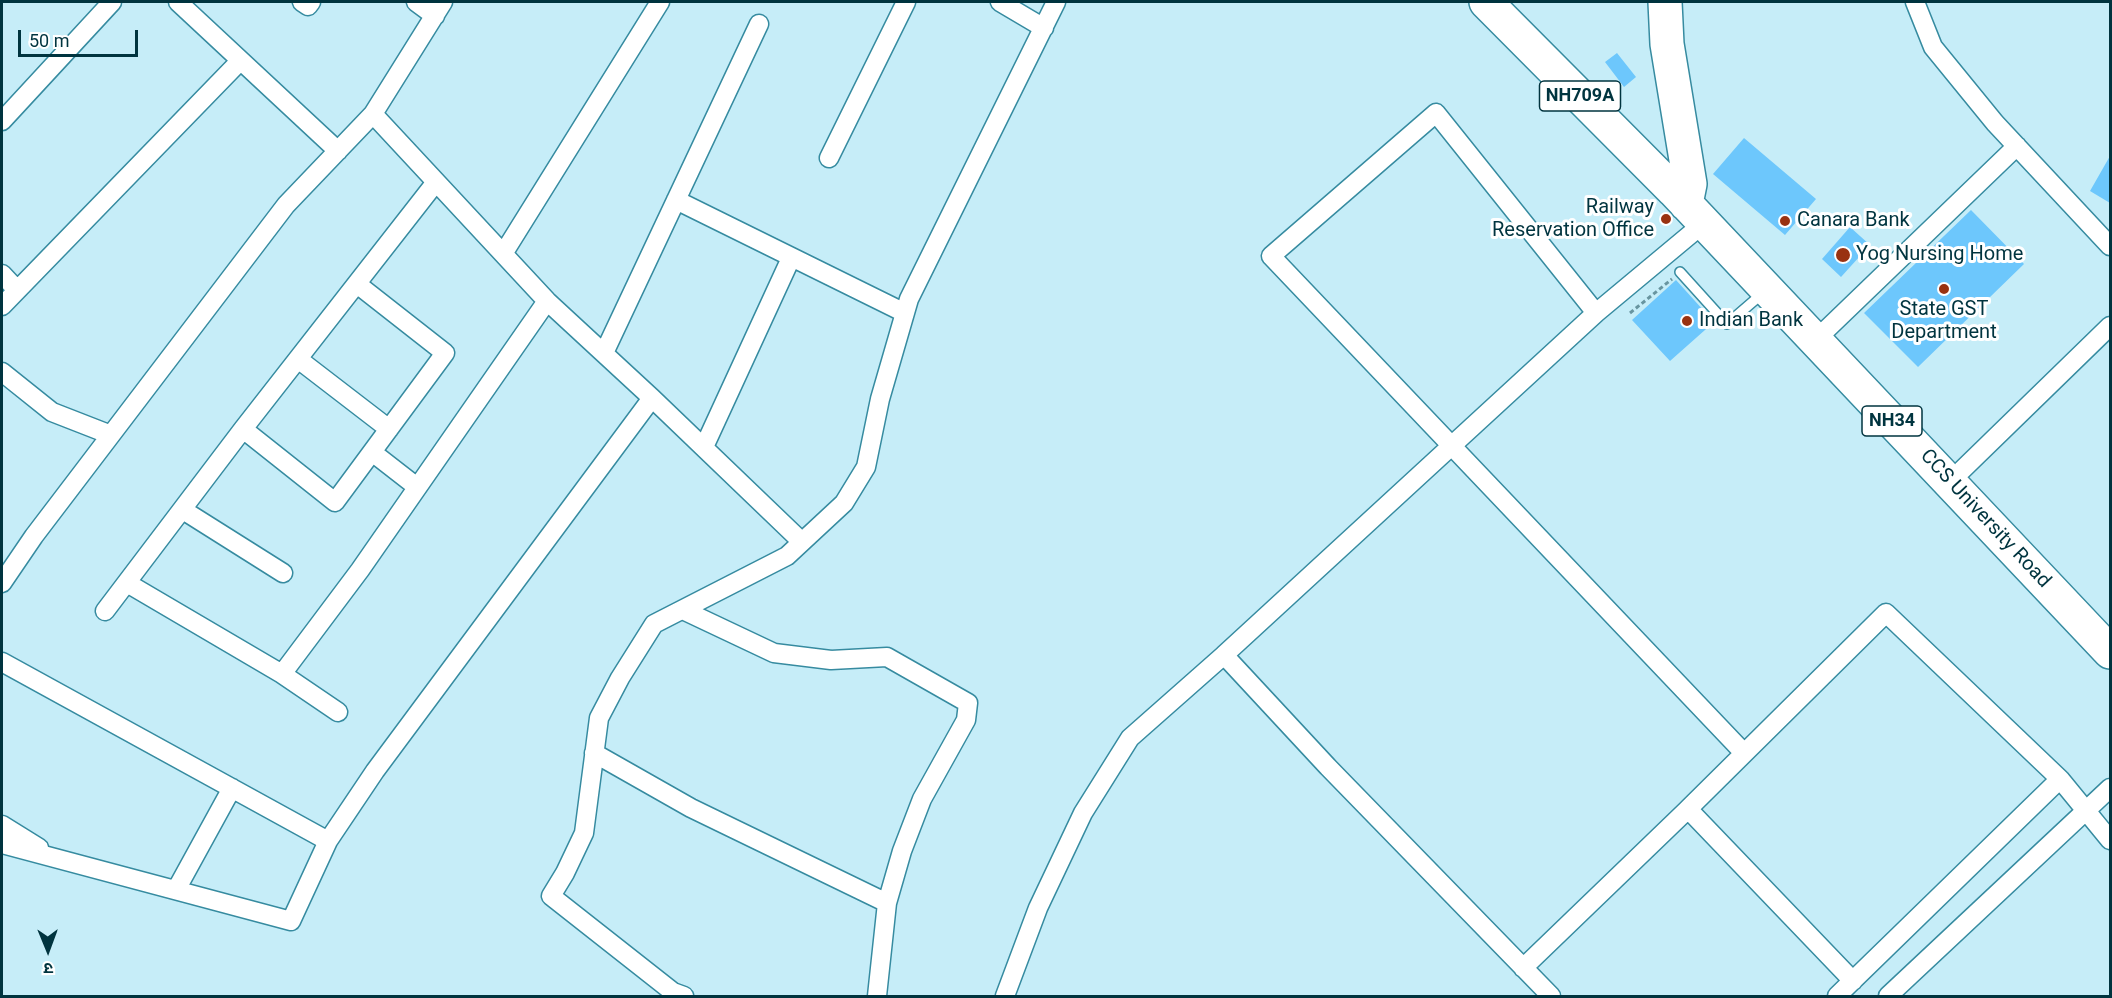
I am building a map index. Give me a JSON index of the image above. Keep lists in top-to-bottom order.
{
  "streets": {
    "highway": ["NH709A", "NH34", "CCS University Road"]
  },
  "places": [
    "Railway Reservation Office",
    "Canara Bank",
    "Yog Nursing Home",
    "State GST Department",
    "Indian Bank"
  ],
  "scale_bar": "50 m",
  "north": "bottom"
}
